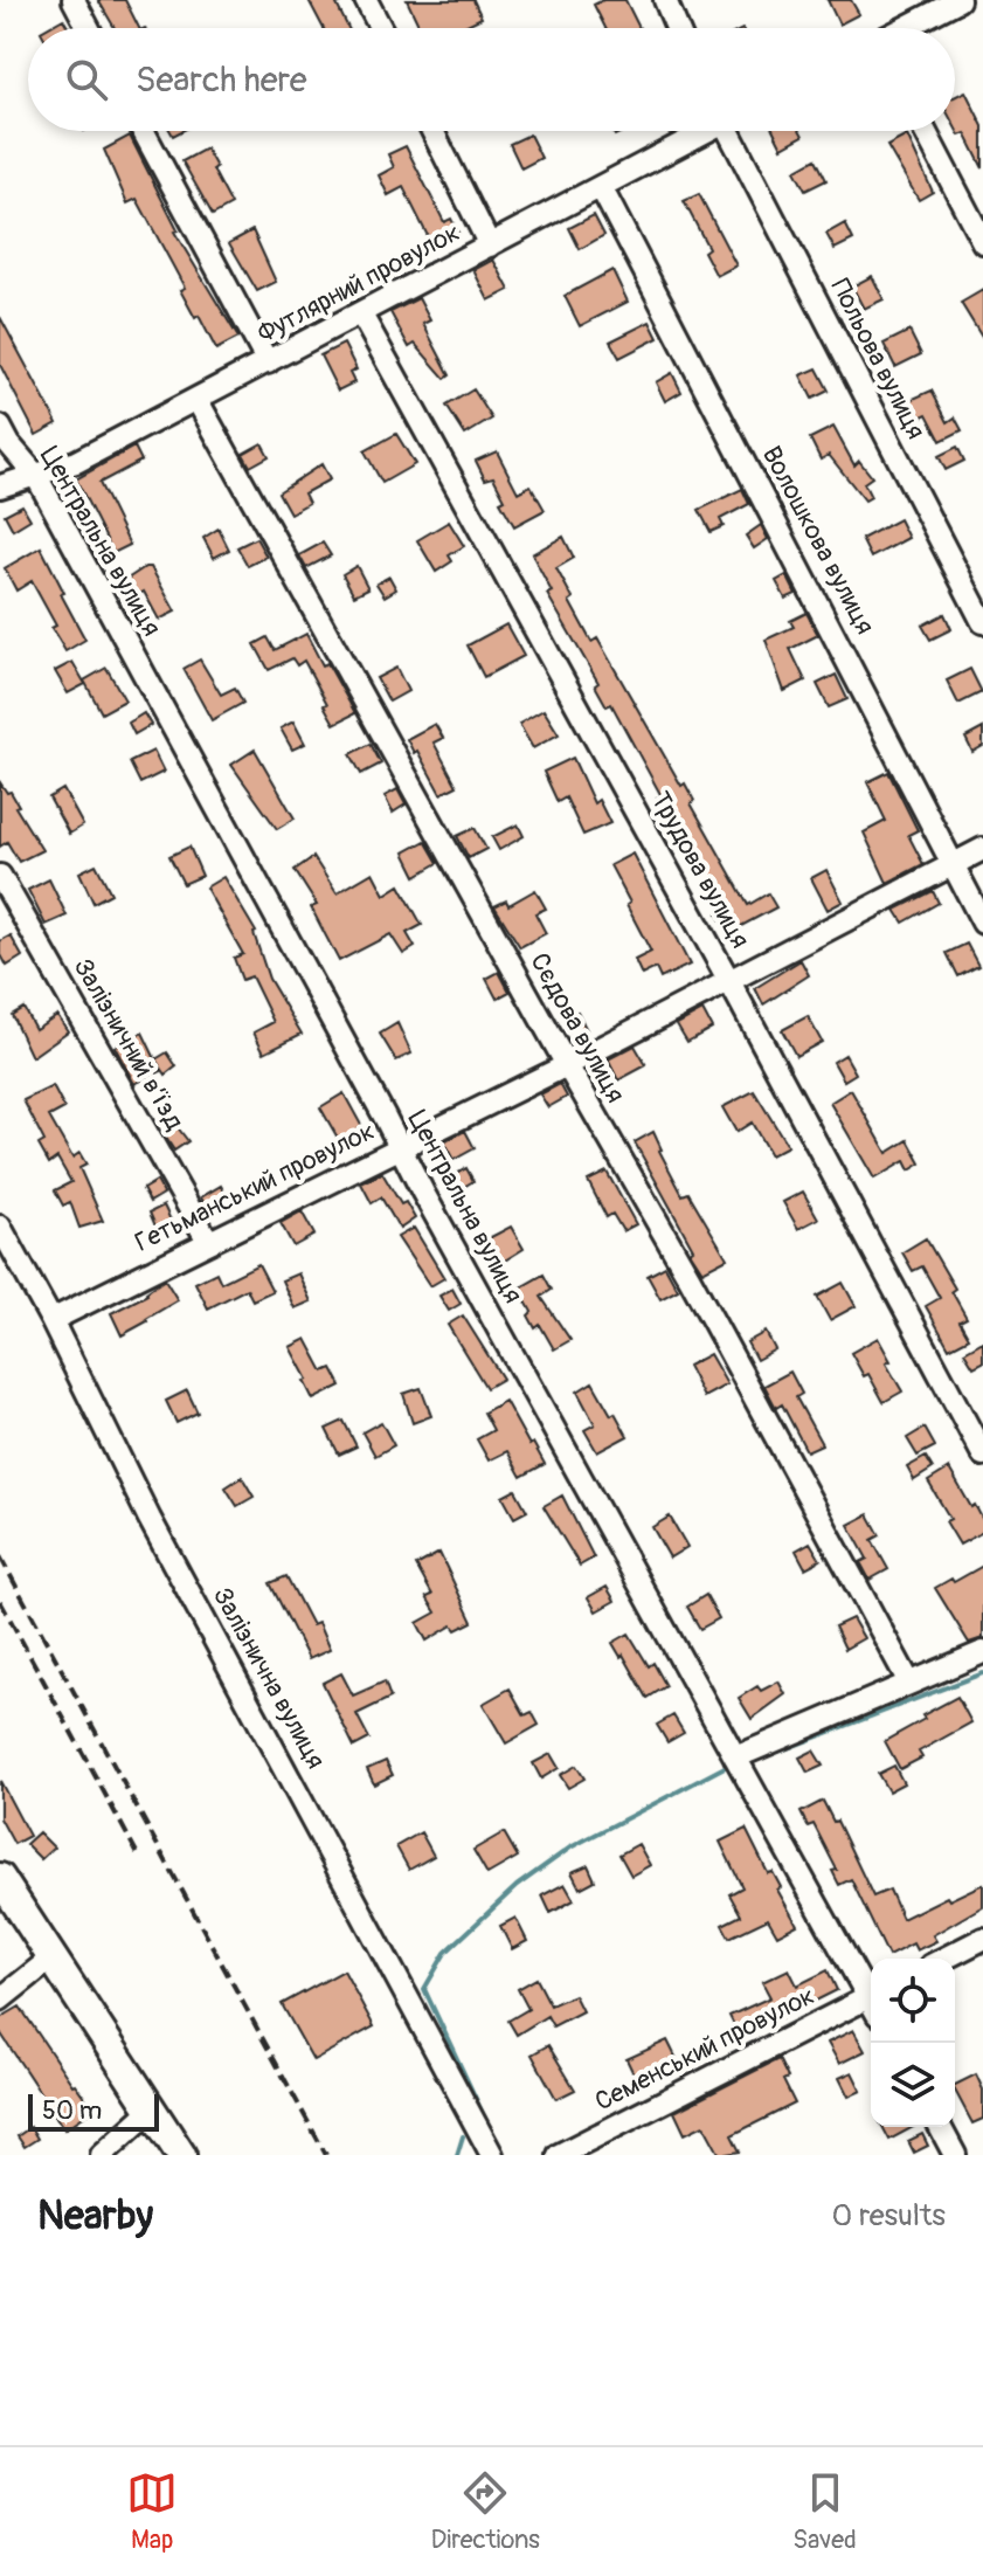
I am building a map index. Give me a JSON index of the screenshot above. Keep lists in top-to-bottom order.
{
  "streets": {
    "street": [
      "Футлярний провулок",
      "Польова вулиця",
      "Волошкова вулиця",
      "Центральна вулиця",
      "Трудова вулиця",
      "Сєдова вулиця",
      "Залізничний в’їзд",
      "Гетьманський провулок",
      "Залізнична вулиця",
      "Семенський провулок"
    ]
  },
  "crossings": [
    ["Футлярний провулок", "Волошкова вулиця"],
    ["Футлярний провулок", "Центральна вулиця"],
    ["Футлярний провулок", "Трудова вулиця"],
    ["Футлярний провулок", "Сєдова вулиця"],
    ["Волошкова вулиця", "Гетьманський провулок"],
    ["Центральна вулиця", "Гетьманський провулок"],
    ["Трудова вулиця", "Гетьманський провулок"],
    ["Сєдова вулиця", "Гетьманський провулок"],
    ["Залізничний в’їзд", "Гетьманський провулок"],
    ["Гетьманський провулок", "Залізнична вулиця"]
  ],
  "scale_bar": "50 m",
  "page": {
    "search": "Search here",
    "scale": "50 m",
    "heading": ["Nearby", "0 results"],
    "nav": ["Map", "Directions", "Saved"]
  }
}
